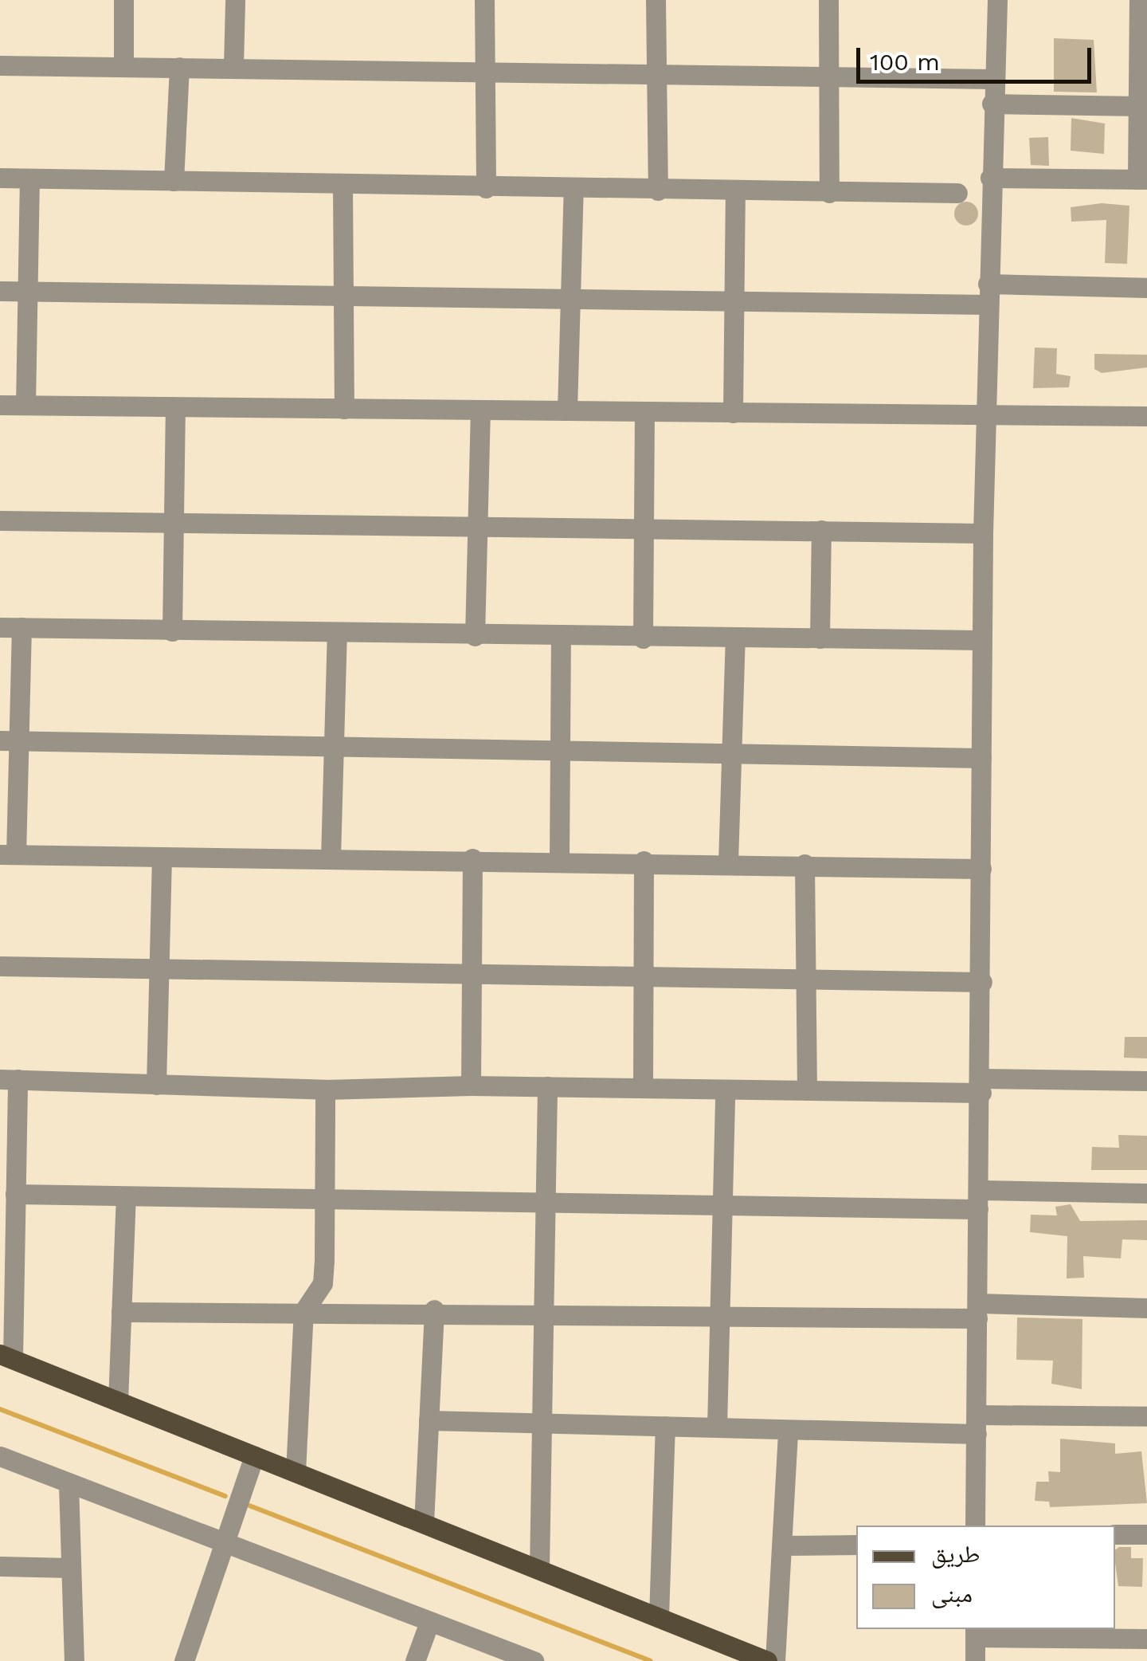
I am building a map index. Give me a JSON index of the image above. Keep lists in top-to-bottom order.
{
  "legend": ["طريق", "مبنى"],
  "scale_bar": "100 m"
}
